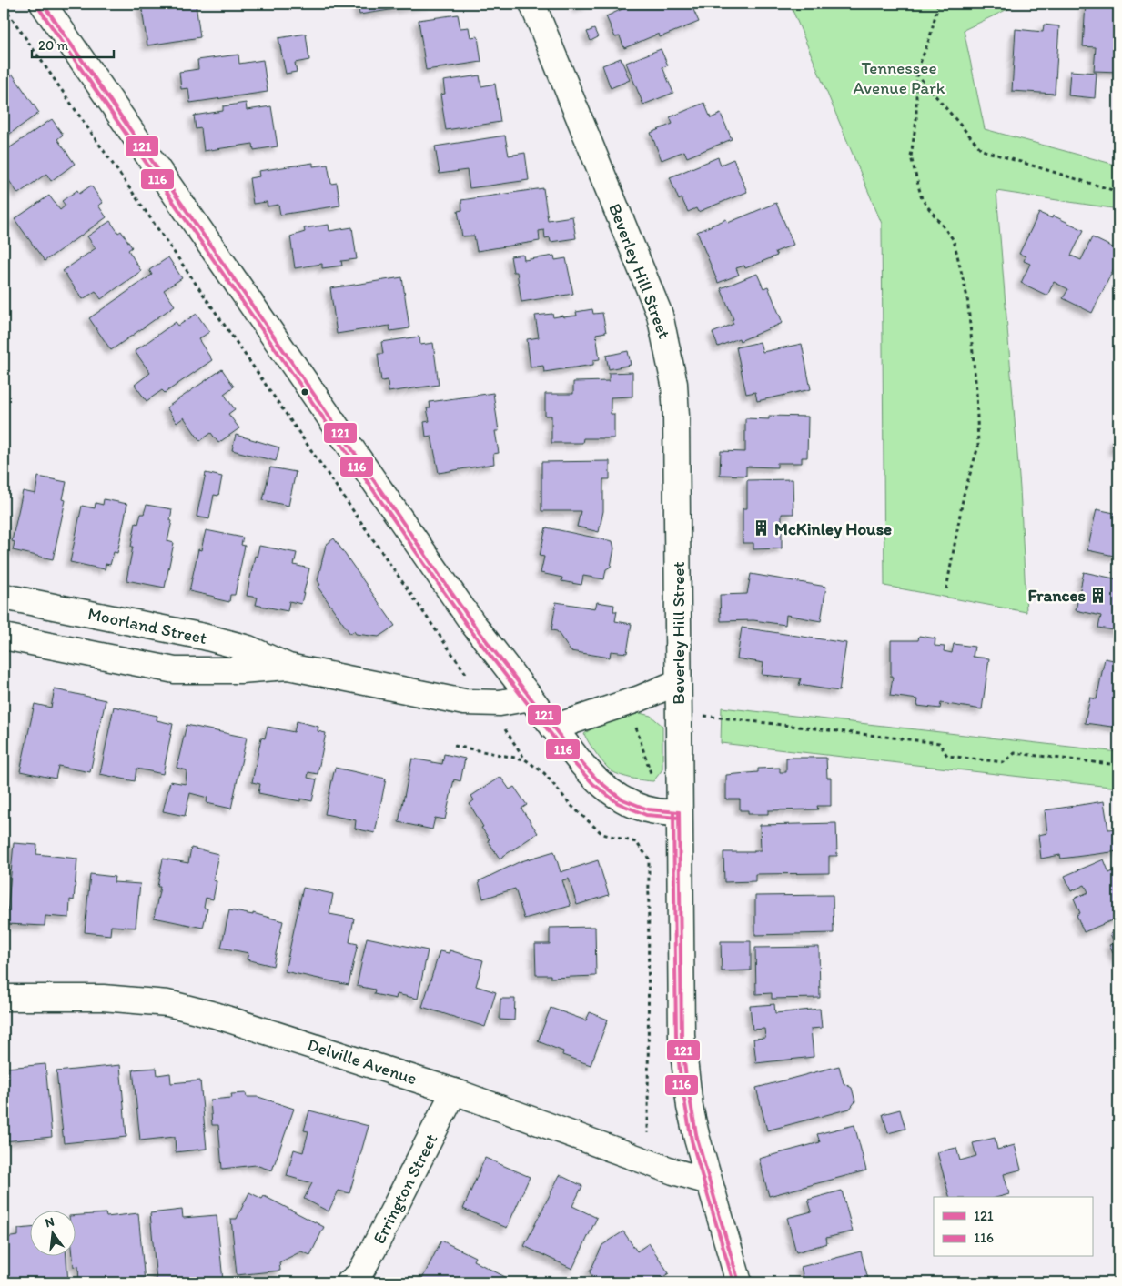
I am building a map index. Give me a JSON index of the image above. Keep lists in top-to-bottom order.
{
  "streets": {
    "street": [
      "Beverley Hill Street",
      "Moorland Street",
      "Delville Avenue",
      "Errington Street"
    ]
  },
  "crossings": [
    ["Beverley Hill Street", "Delville Avenue"],
    ["Delville Avenue", "Errington Street"]
  ],
  "parks": ["Tennessee Avenue Park"],
  "places": {
    "building": ["McKinley House", "Frances"]
  },
  "lines": ["transit line 121", "transit line 116"],
  "legend": ["121", "116"],
  "scale_bar": "20 m",
  "north": "top"
}
